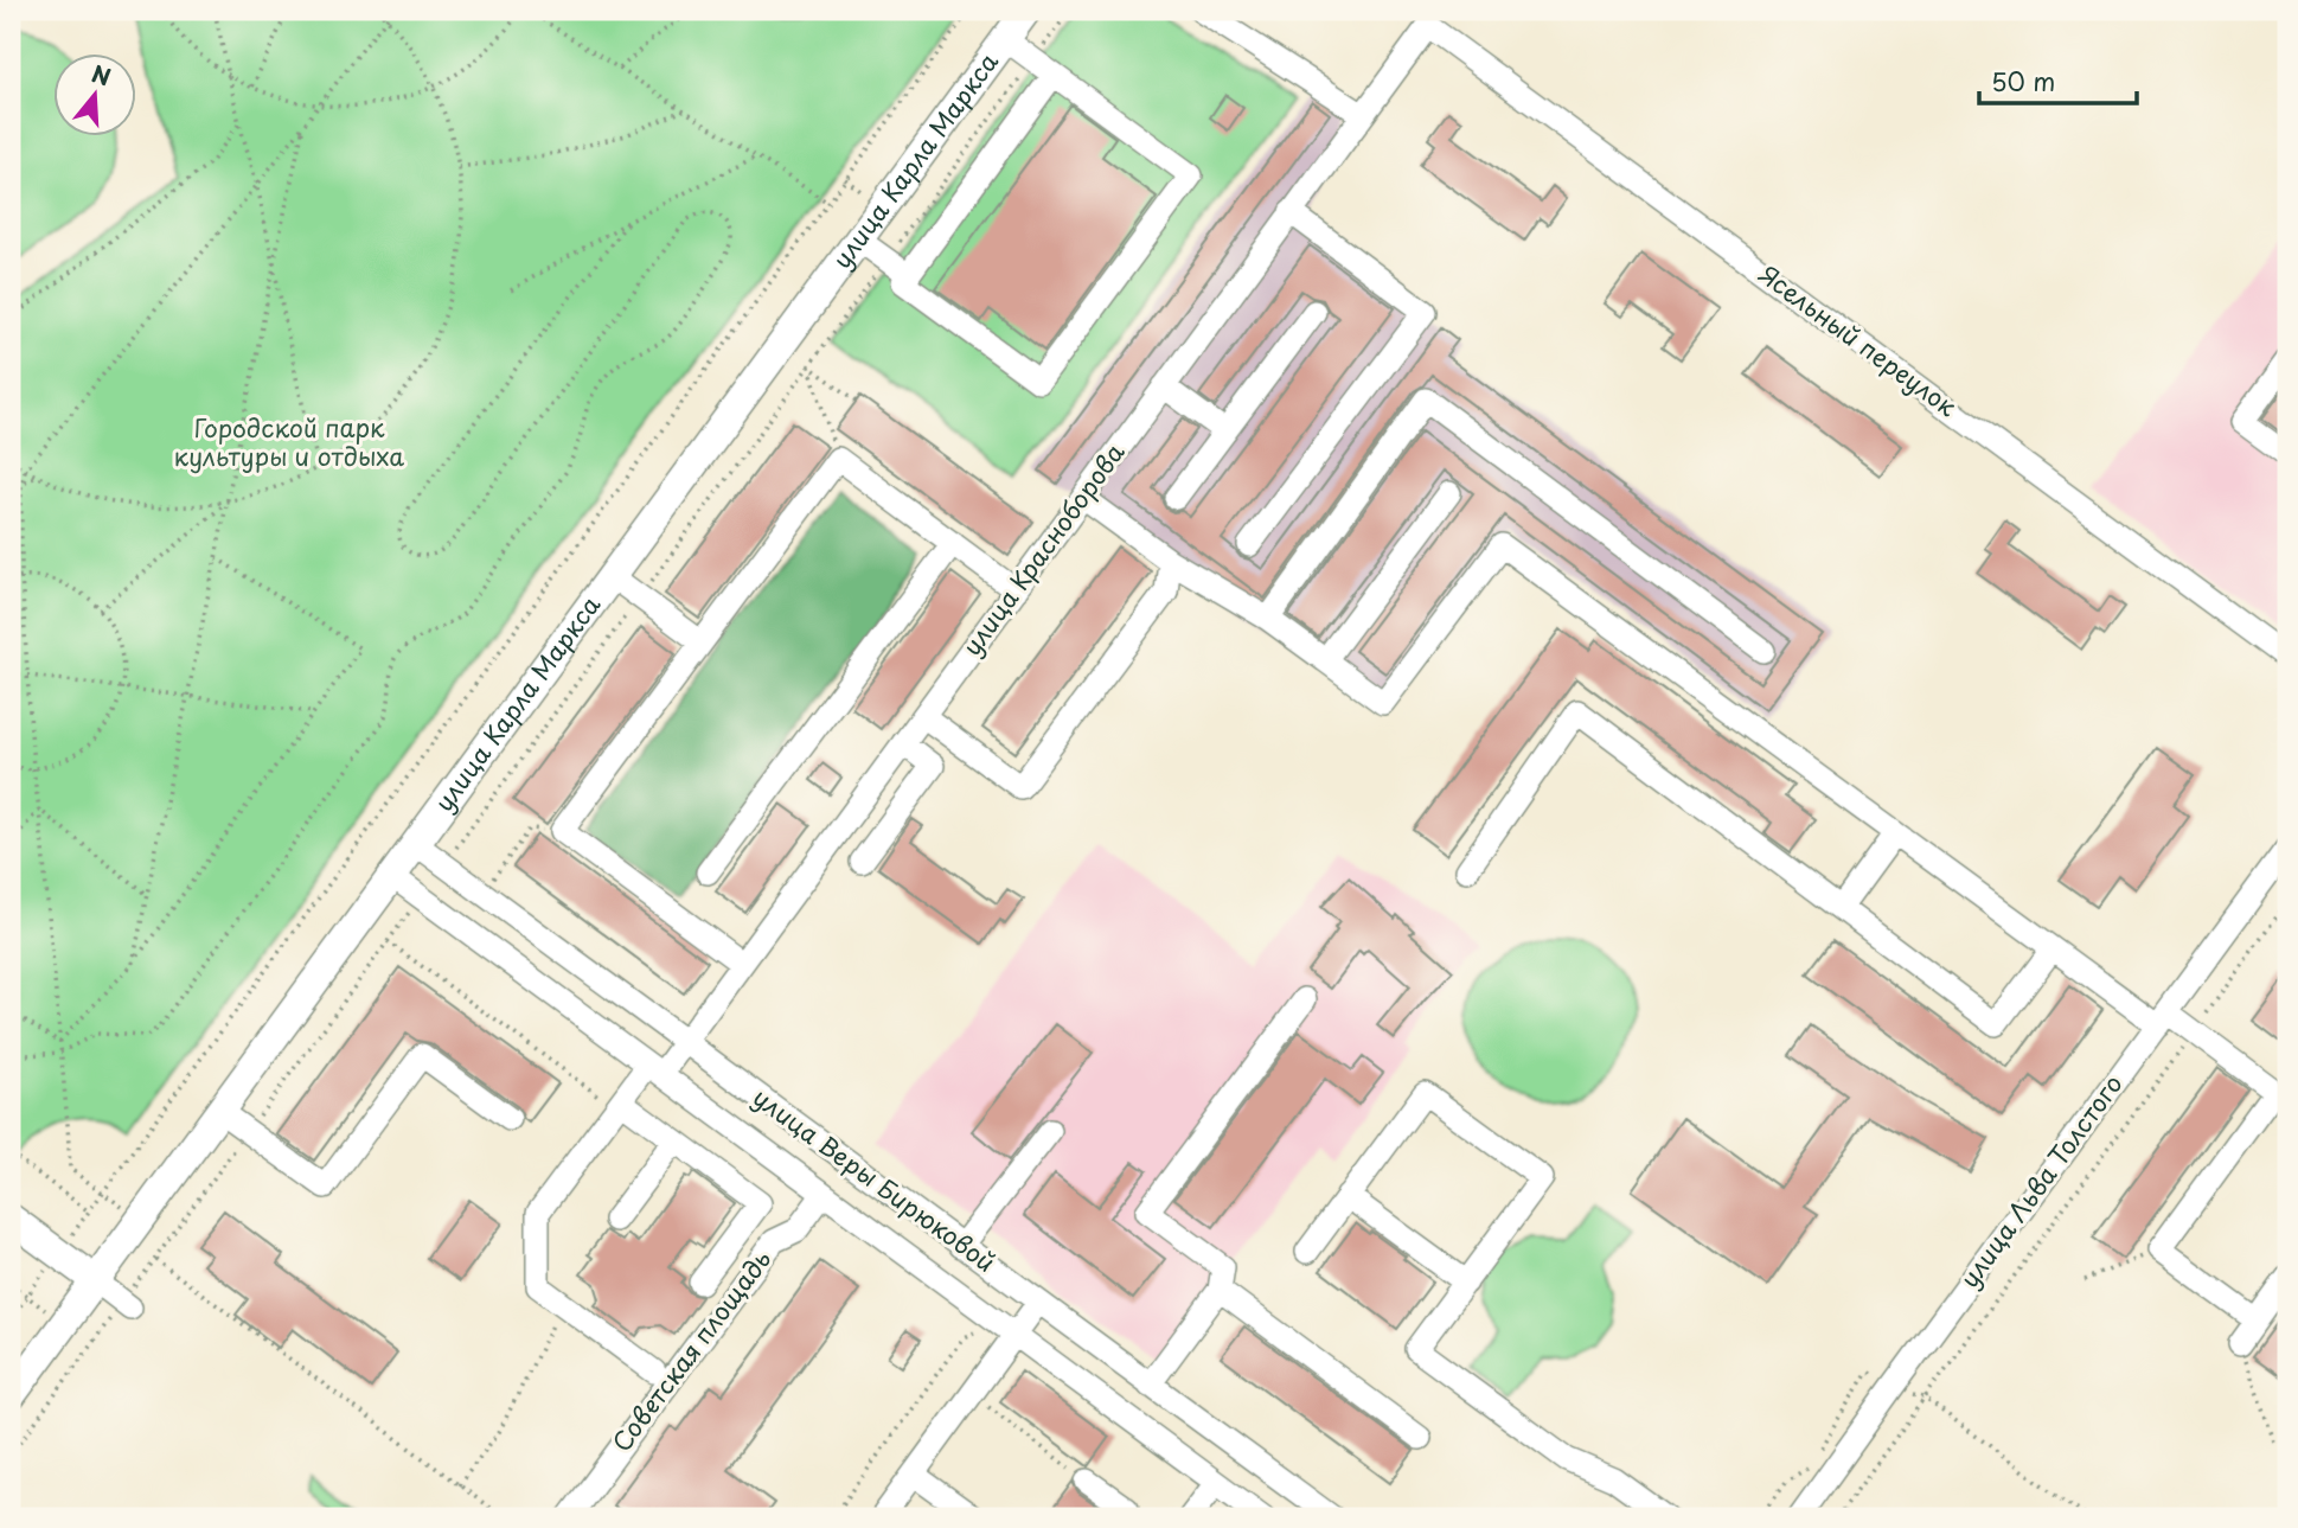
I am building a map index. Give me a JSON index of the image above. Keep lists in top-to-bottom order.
{
  "streets": {
    "main road": ["улица Карла Маркса"],
    "street": [
      "Ясельный переулок",
      "улица Красноборова",
      "улица Веры Бирюковой",
      "улица Льва Толстого",
      "Советская площадь"
    ]
  },
  "crossings": [
    ["улица Карла Маркса", "улица Веры Бирюковой"],
    ["Ясельный переулок", "улица Красноборова"],
    ["улица Красноборова", "улица Веры Бирюковой"],
    ["улица Красноборова", "Советская площадь"],
    ["улица Веры Бирюковой", "Советская площадь"]
  ],
  "parks": ["Городской парк культуры и отдыха"],
  "scale_bar": "50 m",
  "north": "top"
}
